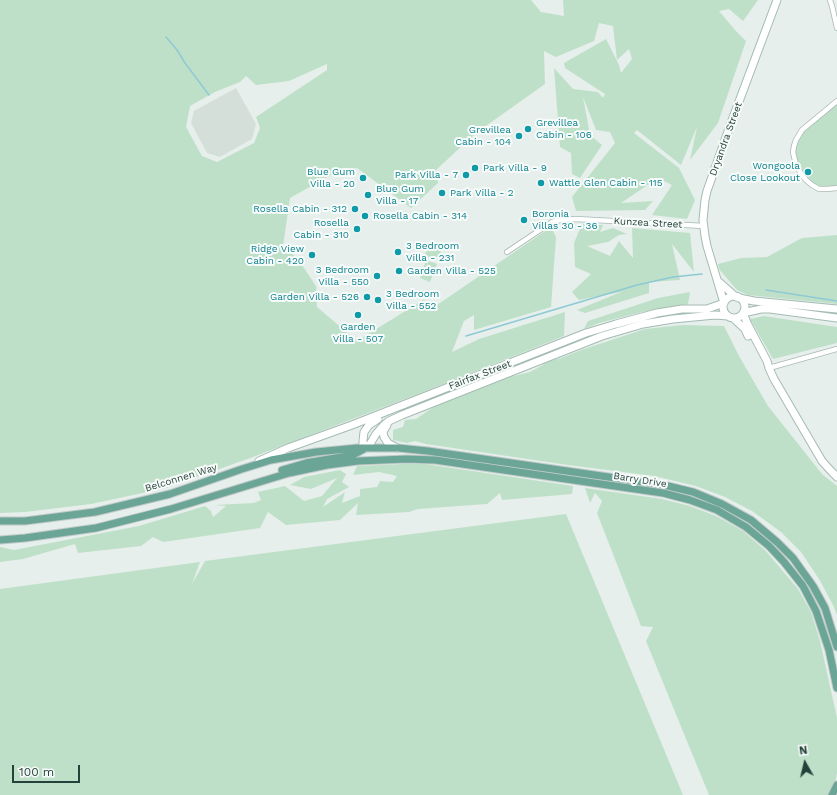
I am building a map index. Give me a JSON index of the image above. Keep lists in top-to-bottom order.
{
  "streets": {
    "main road": [
      "Dryandra Street",
      "Fairfax Street",
      "Belconnen Way",
      "Barry Drive"
    ],
    "street": ["Kunzea Street"]
  },
  "crossings": [
    ["Dryandra Street", "Kunzea Street"],
    ["Dryandra Street", "Fairfax Street"],
    ["Fairfax Street", "Belconnen Way"],
    ["Fairfax Street", "Barry Drive"],
    ["Belconnen Way", "Barry Drive"]
  ],
  "places": [
    "Grevillea Cabin - 106",
    "Grevillea Cabin - 104",
    "Park Villa - 9",
    "Wongoola Close Lookout",
    "Park Villa - 7",
    "Blue Gum Villa - 20",
    "Wattle Glen Cabin - 115",
    "Park Villa - 2",
    "Blue Gum Villa - 17",
    "Rosella Cabin - 312",
    "Rosella Cabin - 314",
    "Boronia Villas 30 - 36",
    "Rosella Cabin - 310",
    "3 Bedroom Villa - 231",
    "Ridge View Cabin - 420",
    "Garden Villa - 525",
    "3 Bedroom Villa - 550",
    "Garden Villa - 526",
    "3 Bedroom Villa - 552",
    "Garden Villa - 507"
  ],
  "scale_bar": "100 m",
  "north": "top"
}
